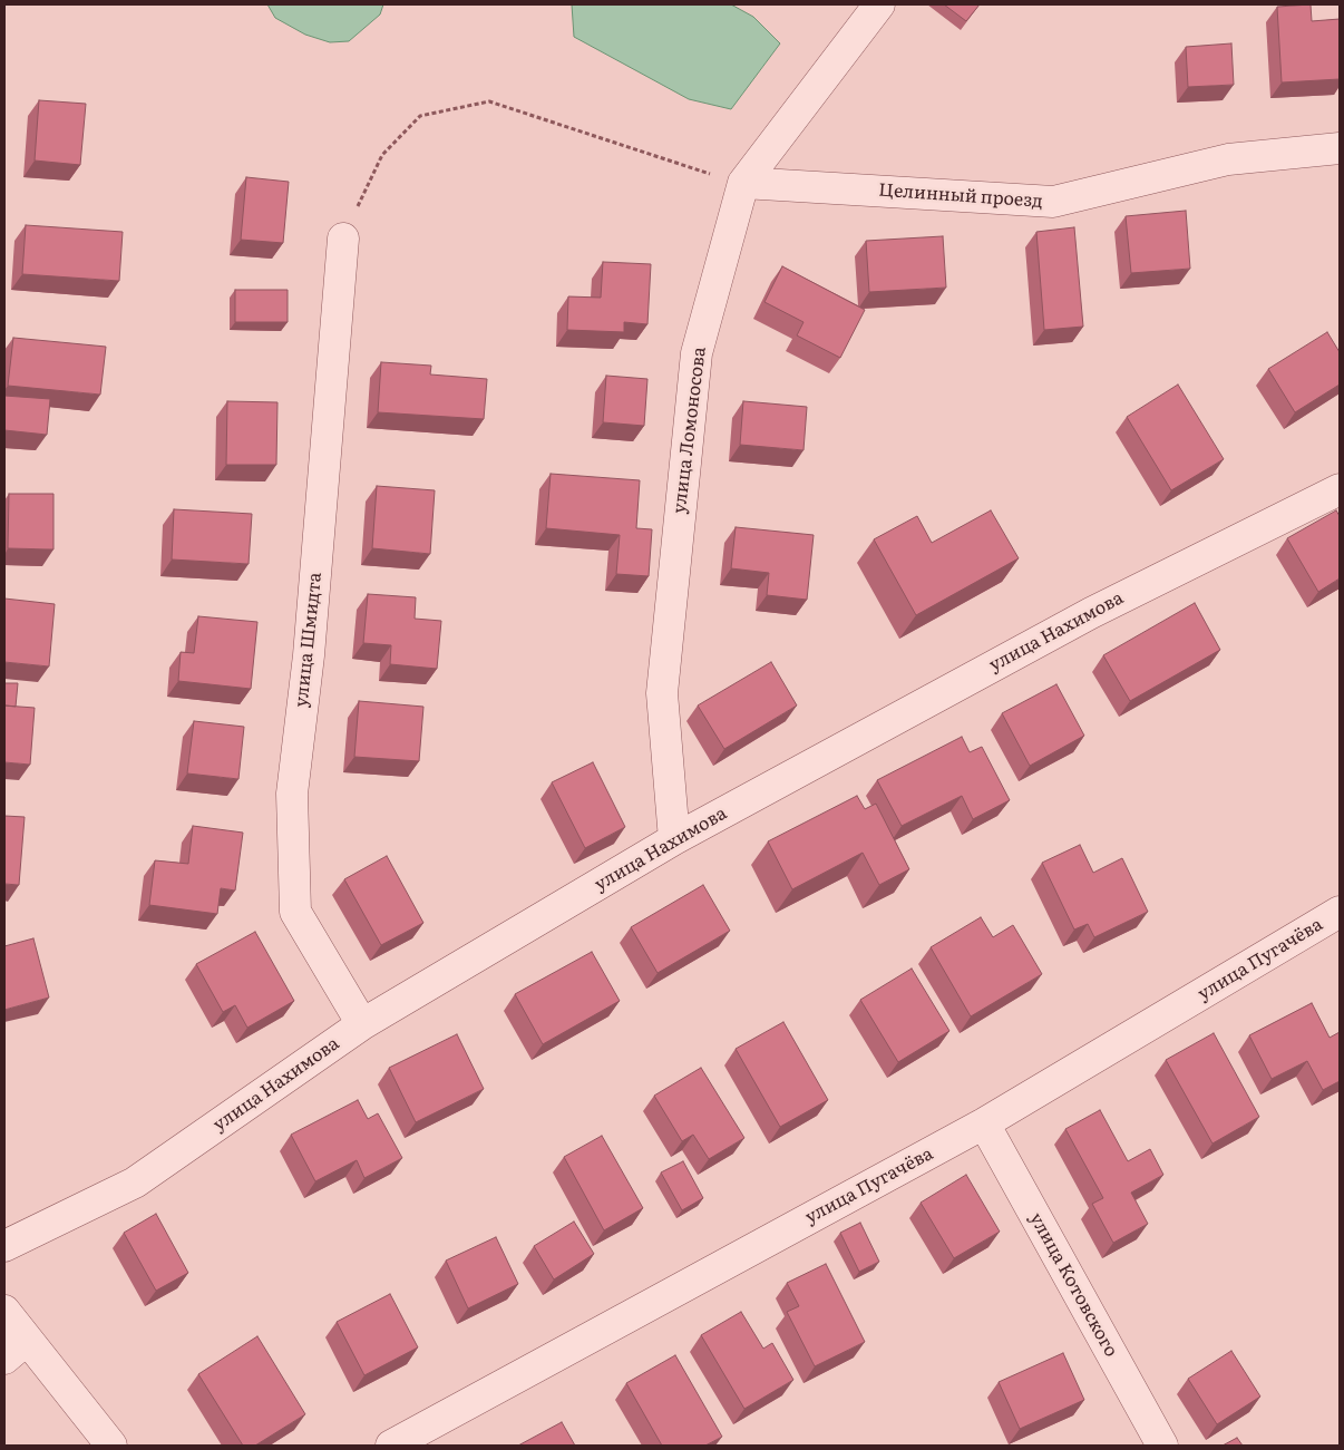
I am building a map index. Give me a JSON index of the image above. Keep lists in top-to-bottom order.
{
  "streets": {
    "street": [
      "Целинный проезд",
      "улица Ломоносова",
      "улица Нахимова",
      "улица Шмидта",
      "улица Пугачёва",
      "улица Котовского"
    ]
  },
  "crossings": [
    ["Целинный проезд", "улица Ломоносова"],
    ["улица Ломоносова", "улица Нахимова"],
    ["улица Нахимова", "улица Шмидта"],
    ["улица Пугачёва", "улица Котовского"]
  ]
}
